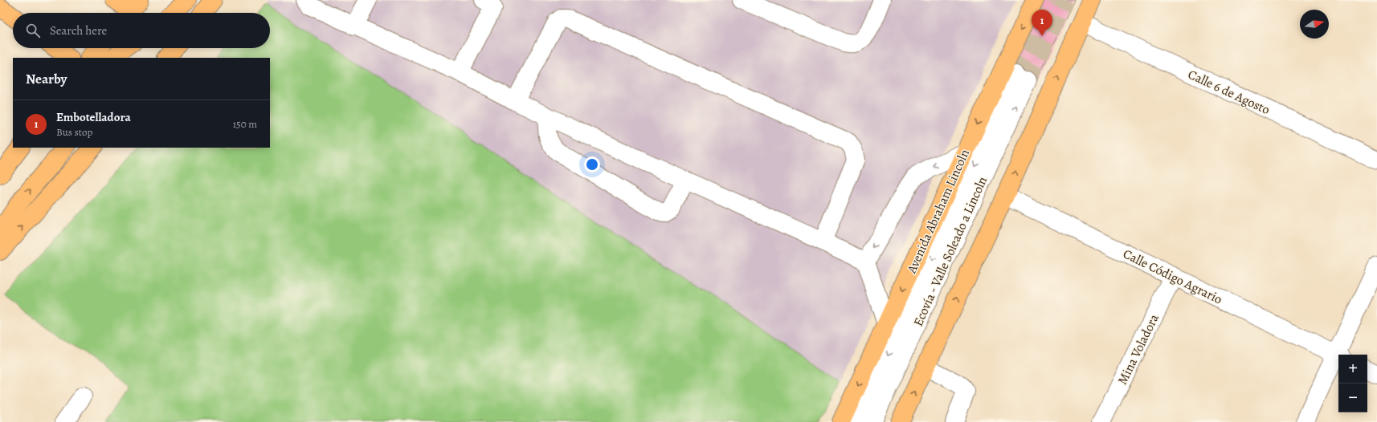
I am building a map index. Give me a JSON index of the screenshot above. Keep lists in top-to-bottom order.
{
  "streets": {
    "main road": ["Avenida Abraham Lincoln"],
    "street": [
      "Calle 6 de Agosto",
      "Ecovía - Valle Soleado a Lincoln",
      "Calle Código Agrario",
      "Mina Voladora"
    ]
  },
  "crossings": [
    ["Calle Código Agrario", "Mina Voladora"]
  ],
  "north": "right",
  "page": {
    "pins": "1",
    "search": "Search here",
    "heading": "Nearby",
    "list": [
      {
        "mark": "1",
        "name": "Embotelladora",
        "note": "Bus stop",
        "value": "150 m"
      }
    ],
    "map_buttons": ["+", "−"]
  }
}
